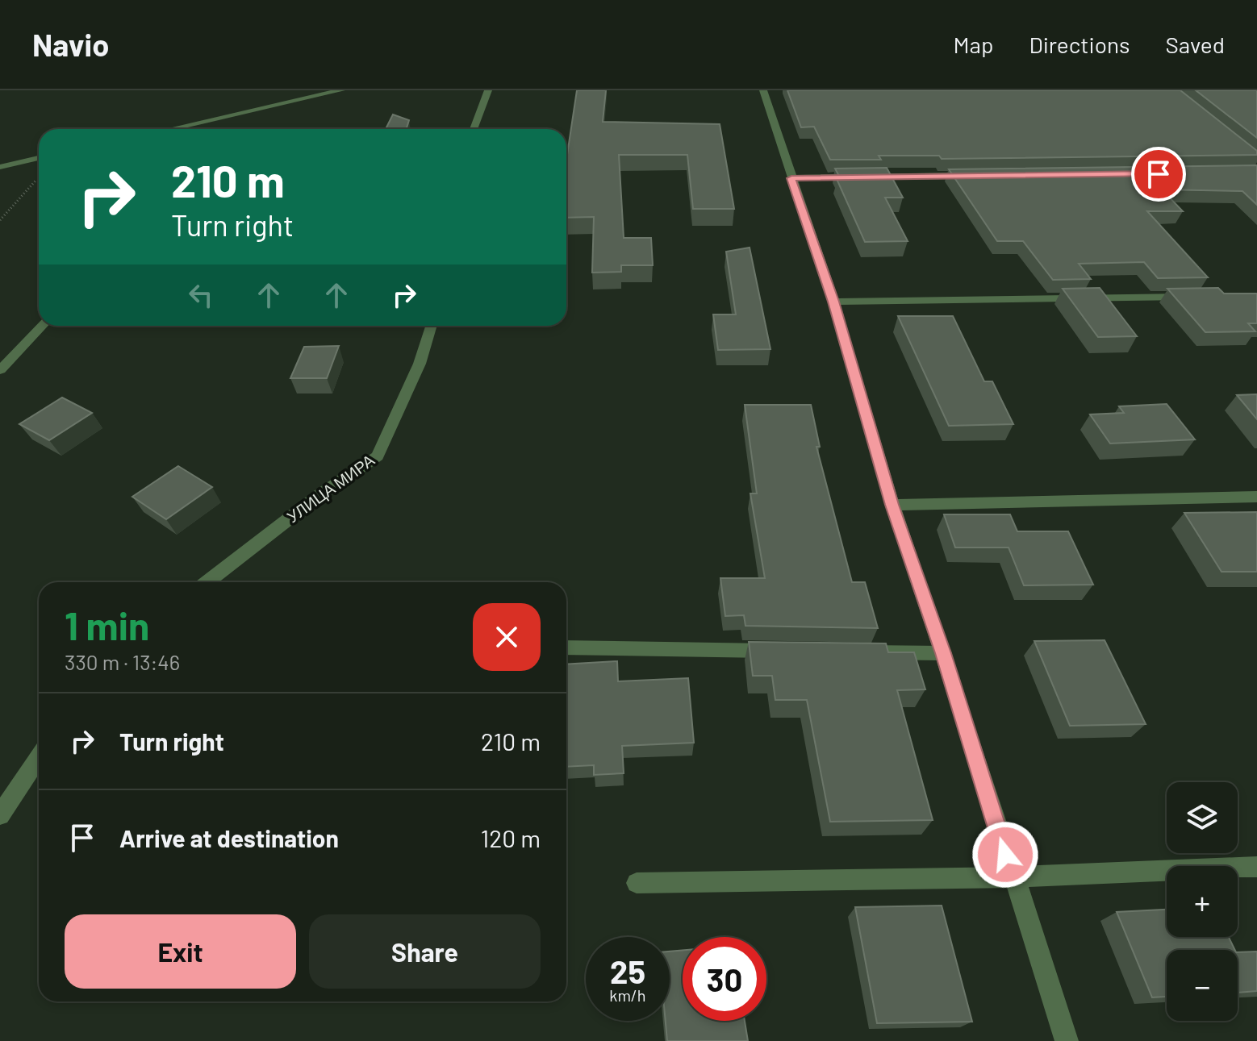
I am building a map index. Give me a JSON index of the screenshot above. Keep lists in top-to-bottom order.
{
  "streets": {
    "street": ["УЛИЦА МИРА"]
  },
  "page": {
    "header": "Navio",
    "nav": ["Map", "Directions", "Saved"],
    "turn": ["210 m", "Turn right"],
    "heading": ["1 min", "330 m · 13:46"],
    "list": [
      {
        "name": "Turn right",
        "value": "210 m"
      },
      {
        "name": "Arrive at destination",
        "value": "120 m"
      }
    ],
    "map_buttons": ["+", "−"],
    "buttons": ["Exit", "Share"],
    "speed": "25 km/h",
    "limit": "30"
  }
}
